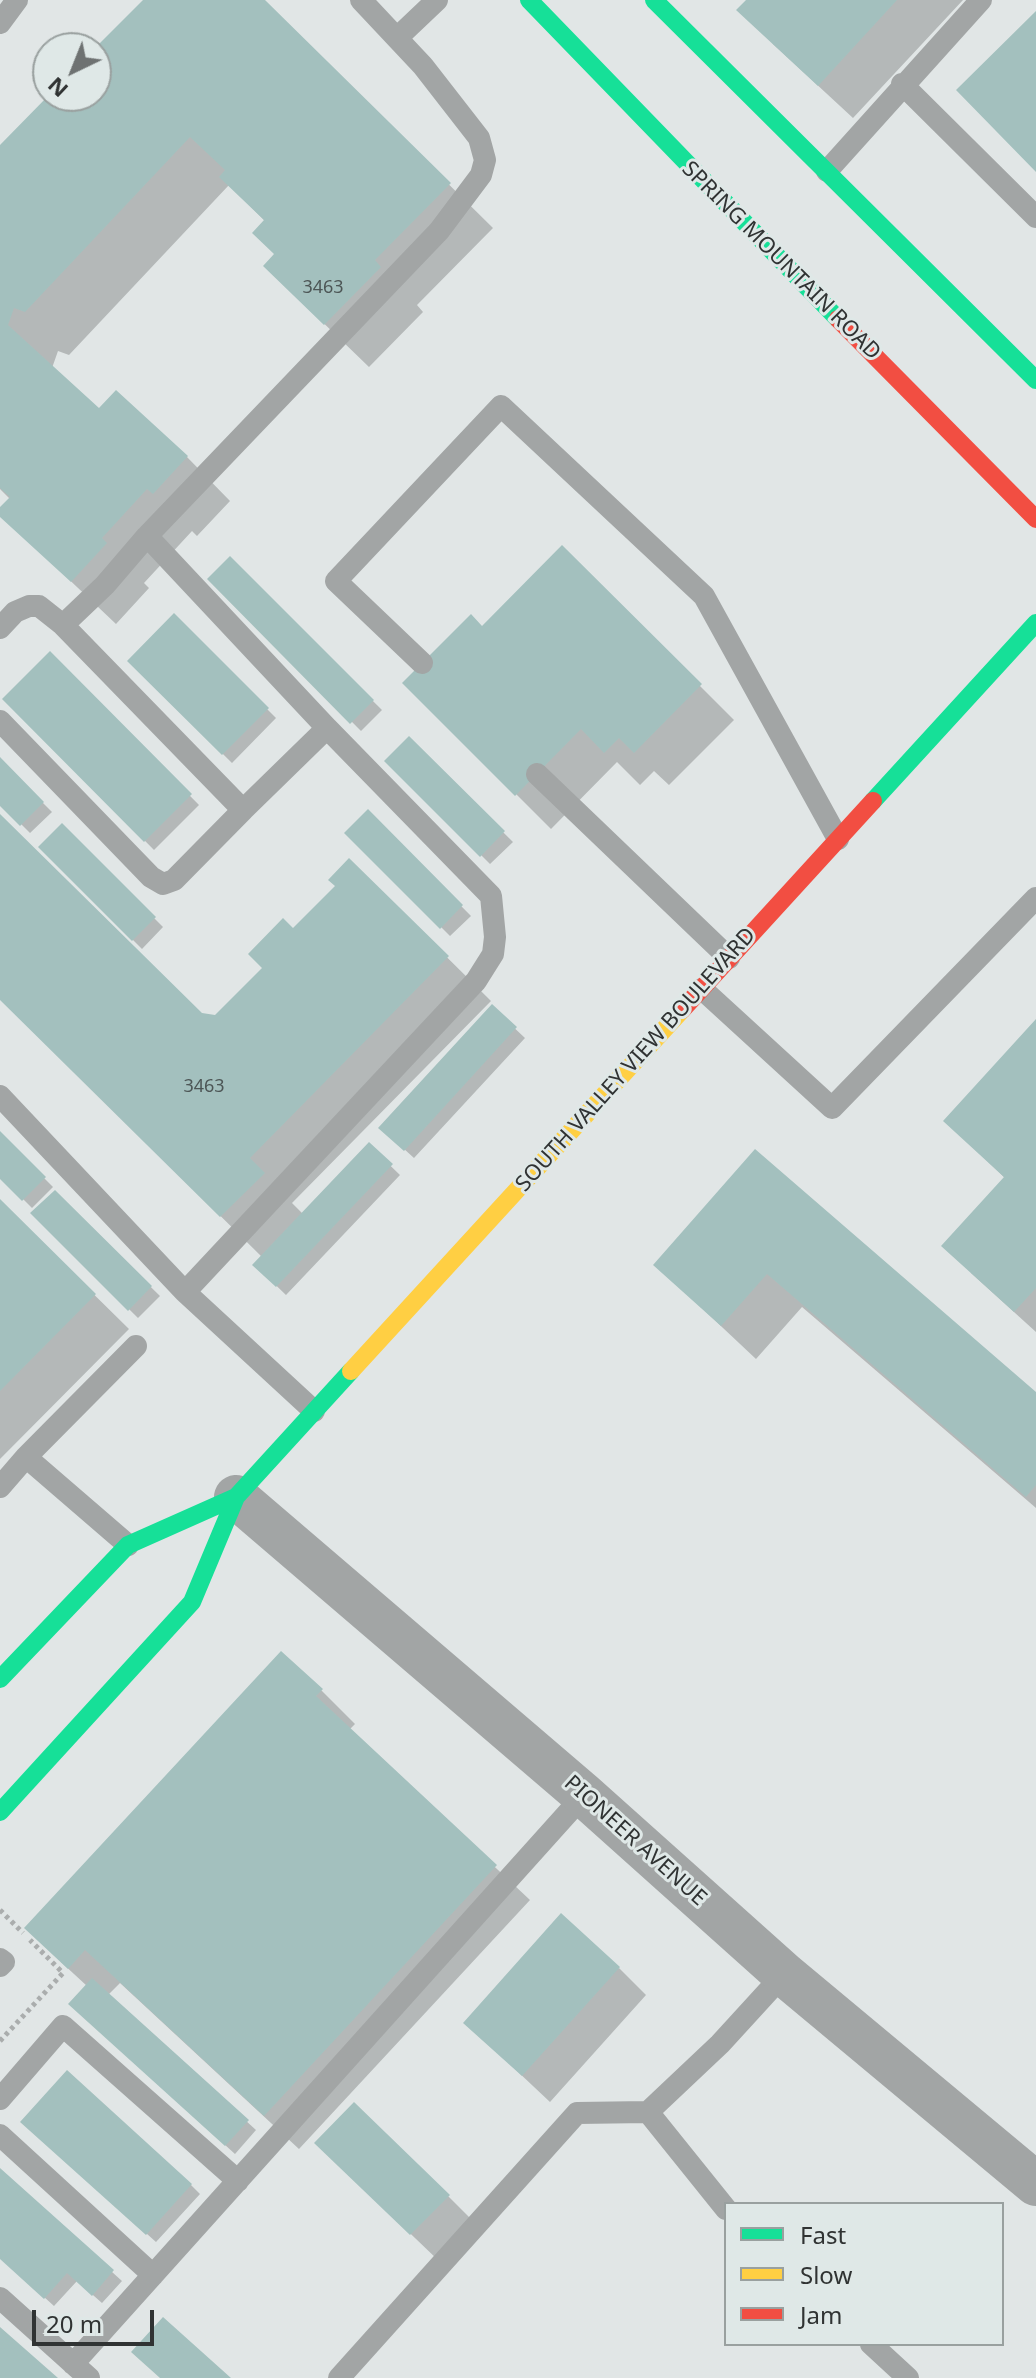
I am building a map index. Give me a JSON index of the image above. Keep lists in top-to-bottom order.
{
  "streets": {
    "main road": ["SPRING MOUNTAIN ROAD", "SOUTH VALLEY VIEW BOULEVARD"],
    "street": ["PIONEER AVENUE"]
  },
  "crossings": [
    ["SOUTH VALLEY VIEW BOULEVARD", "PIONEER AVENUE"]
  ],
  "house_numbers": ["3463", "3463"],
  "legend": ["Fast", "Slow", "Jam"],
  "scale_bar": "20 m",
  "north": "bottom left"
}
